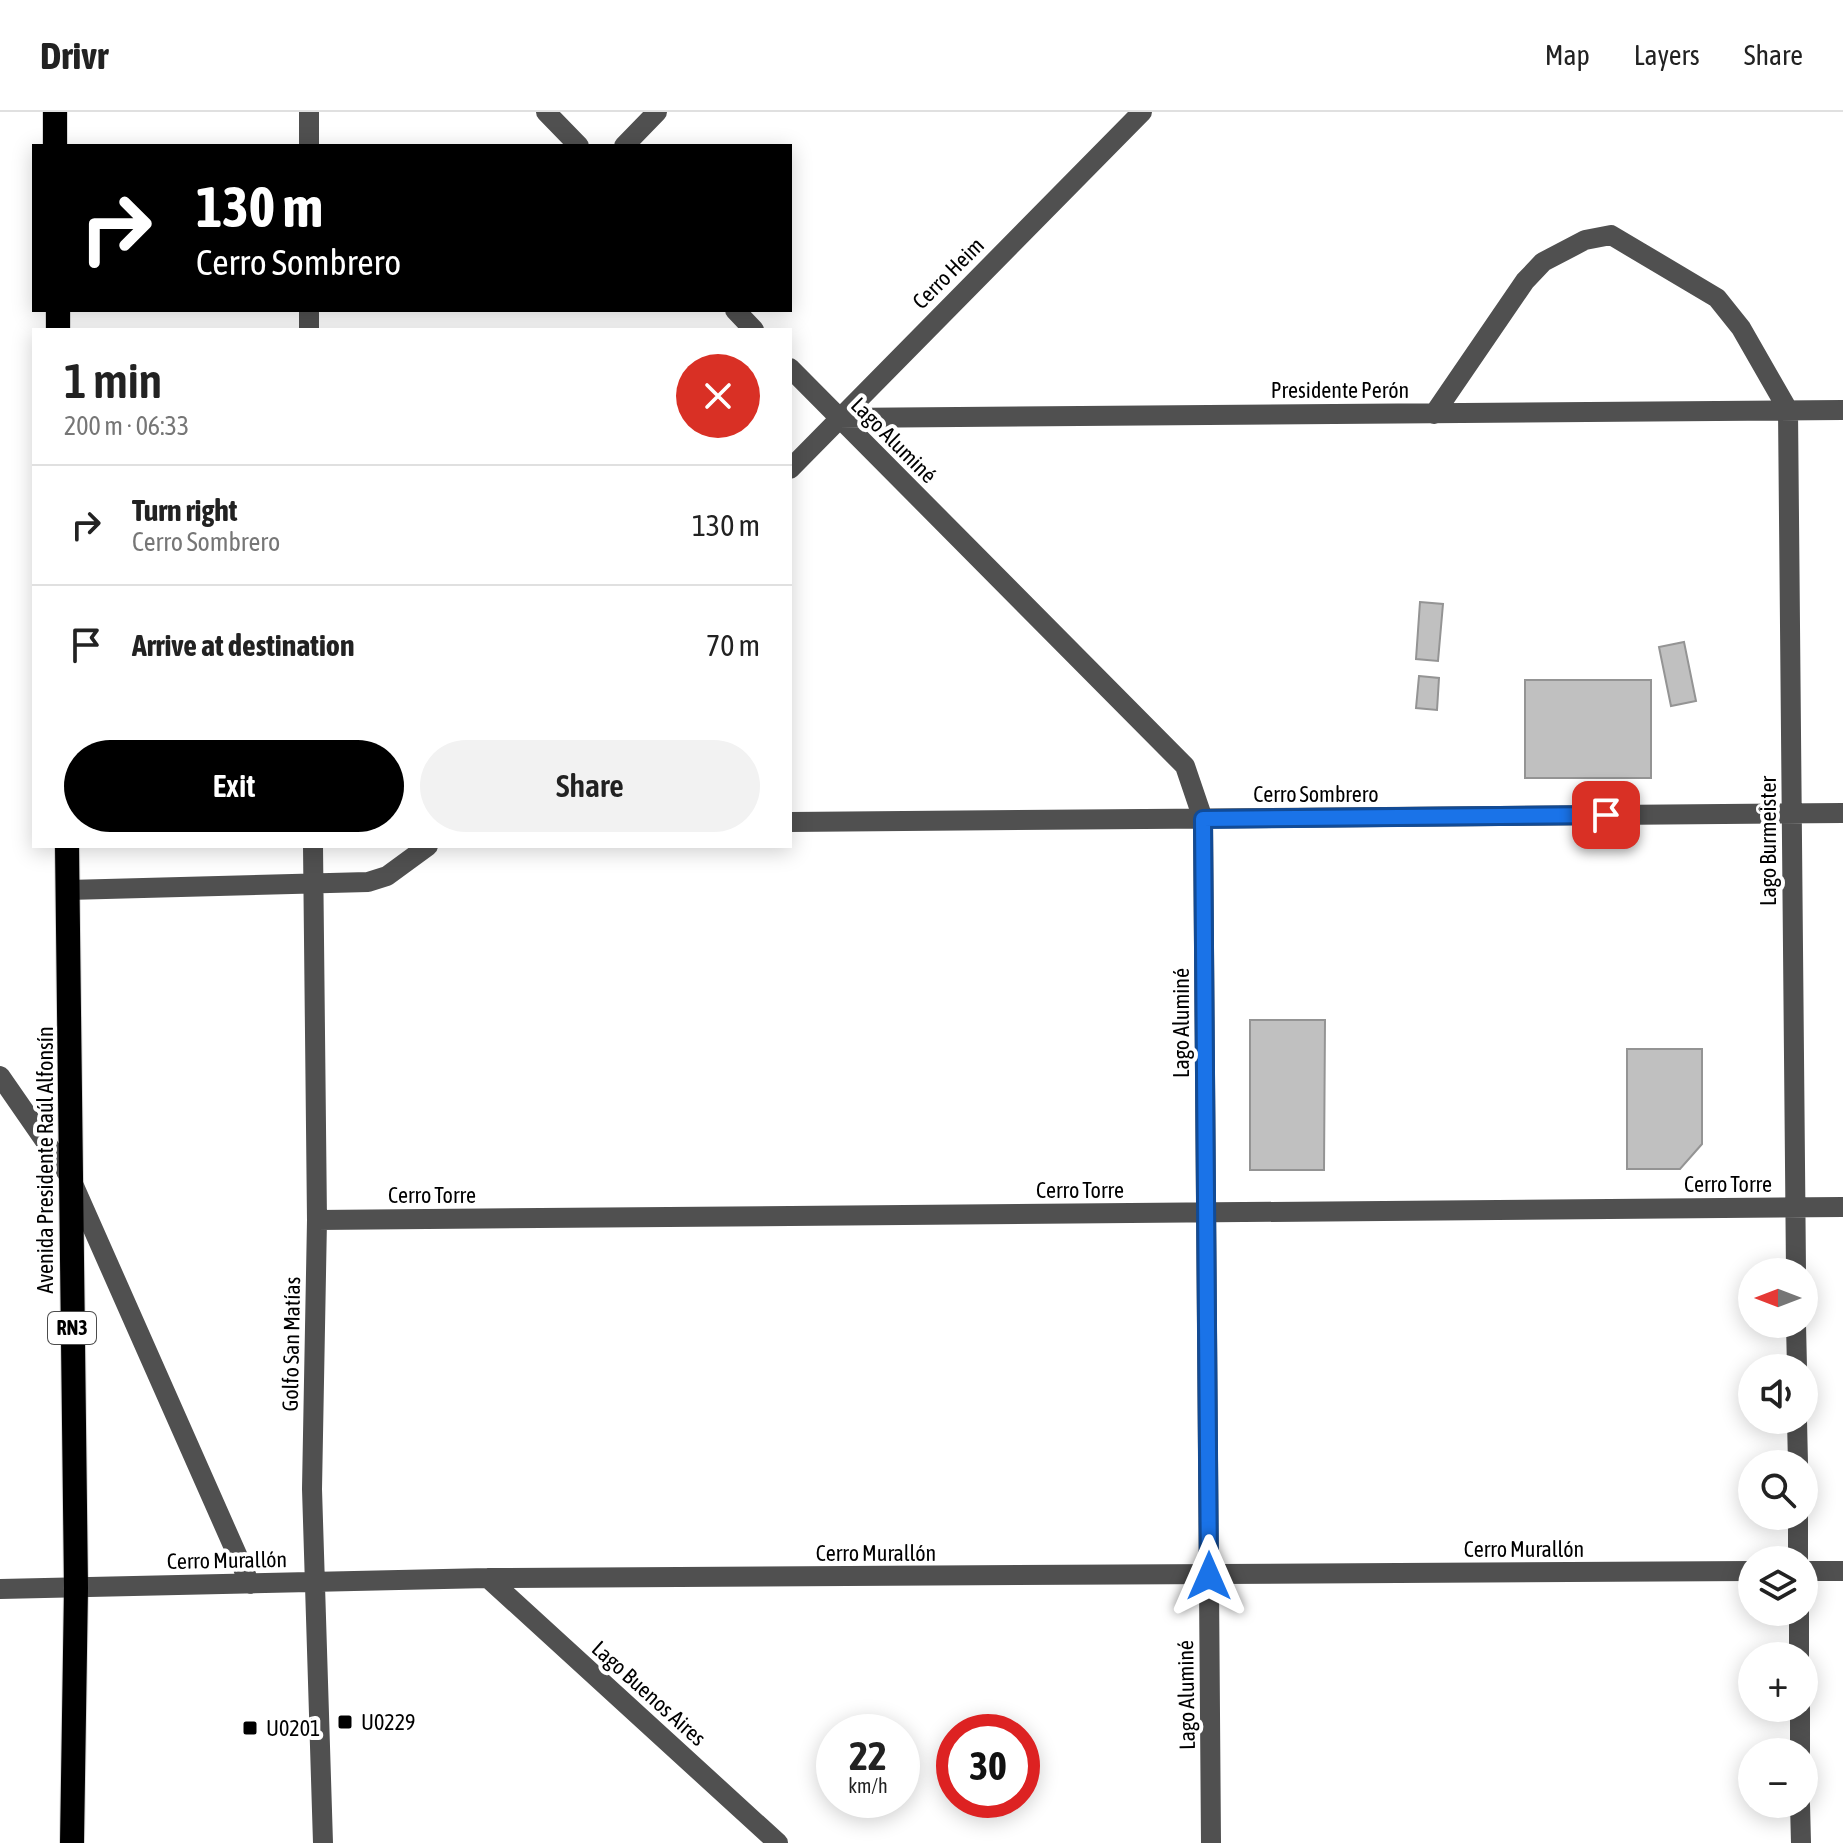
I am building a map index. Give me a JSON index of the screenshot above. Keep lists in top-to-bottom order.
{
  "streets": {
    "highway": ["Avenida Presidente Raúl Alfonsín", "RN3"],
    "street": [
      "Cerro Heim",
      "Presidente Perón",
      "Lago Aluminé",
      "Cerro Sombrero",
      "Lago Burmeister",
      "Cerro Torre",
      "Golfo San Matías",
      "Cerro Murallón",
      "Lago Buenos Aires"
    ]
  },
  "crossings": [
    ["Cerro Heim", "Presidente Perón"],
    ["Cerro Heim", "Lago Aluminé"],
    ["Presidente Perón", "Lago Aluminé"],
    ["Presidente Perón", "Lago Burmeister"],
    ["Lago Aluminé", "Cerro Sombrero"],
    ["Lago Aluminé", "Cerro Torre"],
    ["Lago Aluminé", "Cerro Murallón"],
    ["Cerro Sombrero", "Lago Burmeister"],
    ["Lago Burmeister", "Cerro Torre"],
    ["Avenida Presidente Raúl Alfonsín", "Cerro Murallón"],
    ["Cerro Torre", "Golfo San Matías"],
    ["Golfo San Matías", "Cerro Murallón"],
    ["Cerro Murallón", "Lago Buenos Aires"]
  ],
  "places": {
    "transit": ["U0229", "U0201"]
  },
  "north": "left",
  "page": {
    "header": "Drivr",
    "nav": ["Map", "Layers", "Share"],
    "turn": ["130 m", "Cerro Sombrero"],
    "heading": ["1 min", "200 m · 06:33"],
    "list": [
      {
        "name": "Turn right",
        "note": "Cerro Sombrero",
        "value": "130 m"
      },
      {
        "name": "Arrive at destination",
        "value": "70 m"
      }
    ],
    "buttons": ["Exit", "Share"],
    "map_buttons": ["+", "−"],
    "speed": "22 km/h",
    "limit": "30"
  }
}
